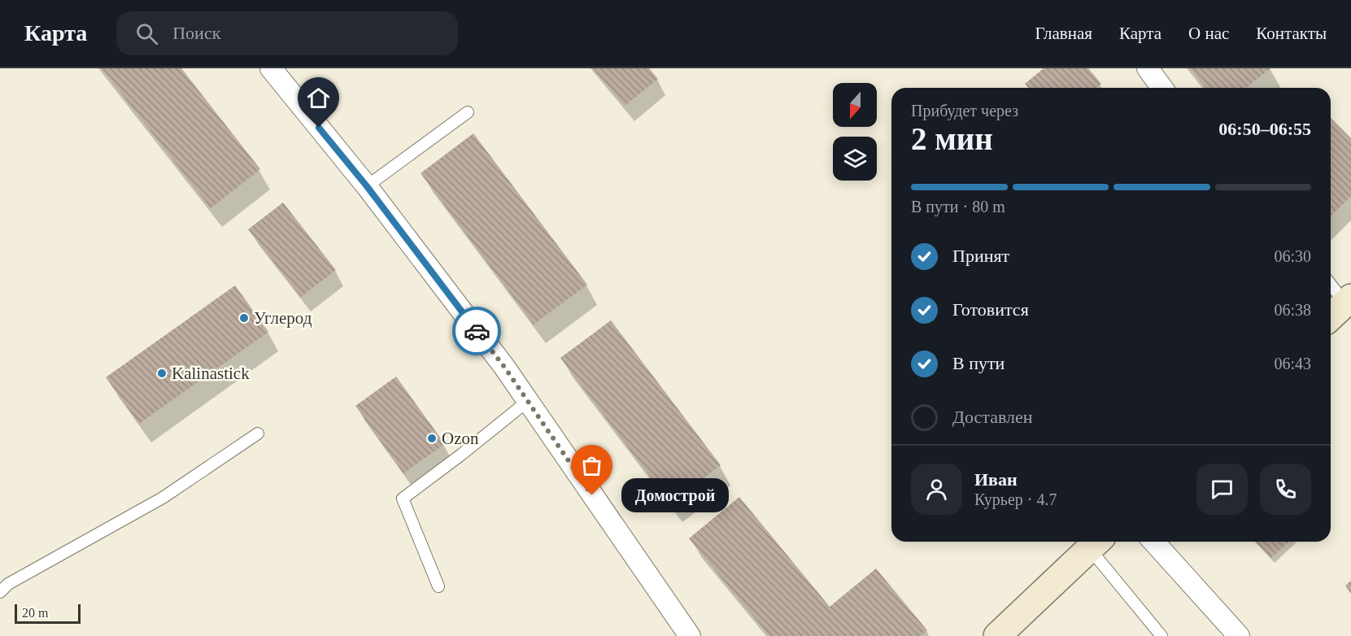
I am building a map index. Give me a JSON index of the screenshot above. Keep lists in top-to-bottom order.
{
  "places": [
    "Углерод",
    "Kalinastick",
    "Ozon",
    "Домострой"
  ],
  "scale_bar": "20 m",
  "north": "bottom",
  "page": {
    "header": "Карта",
    "search": "Поиск",
    "nav": [
      "Главная",
      "Карта",
      "О нас",
      "Контакты"
    ],
    "heading": ["2 мин", "Прибудет через", "06:50–06:55"],
    "panel": ["Иван", "Курьер · 4.7"],
    "bar": "В пути · 80 m",
    "list": [
      ["Принят", "06:30"],
      ["Готовится", "06:38"],
      ["В пути", "06:43"],
      "Доставлен"
    ],
    "bubble": "Домострой",
    "scale": "20 m"
  }
}
